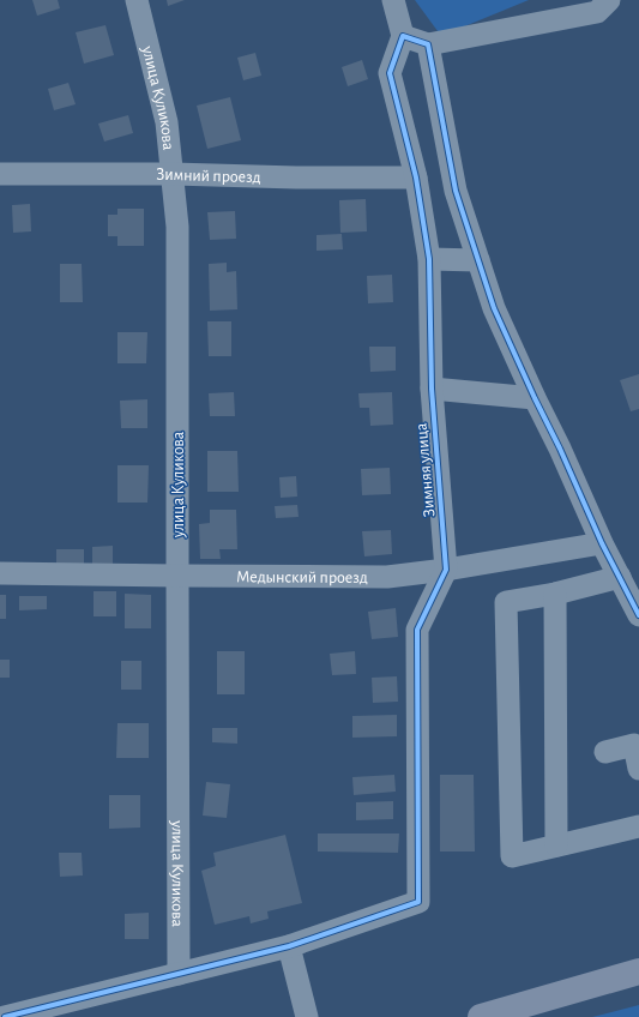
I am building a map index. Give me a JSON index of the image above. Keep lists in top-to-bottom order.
{
  "streets": {
    "street": [
      "улица Куликова",
      "Зимний проезд",
      "Зимняя улица",
      "Медынский проезд"
    ]
  },
  "crossings": [
    ["улица Куликова", "Зимний проезд"],
    ["улица Куликова", "Медынский проезд"],
    ["Зимний проезд", "Зимняя улица"],
    ["Зимняя улица", "Медынский проезд"]
  ]
}
